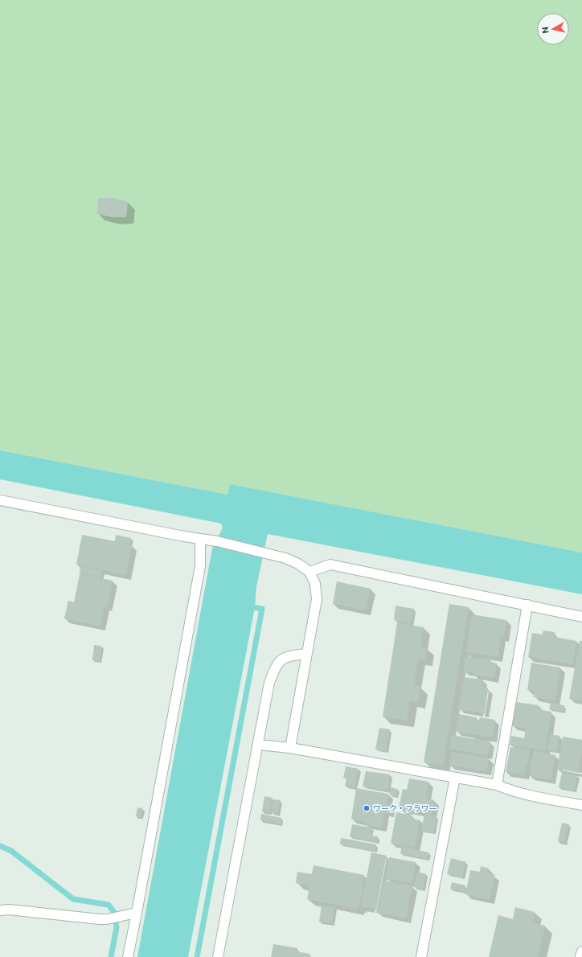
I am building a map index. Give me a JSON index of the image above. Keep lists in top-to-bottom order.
{
  "places": ["ワーク・フラワー"],
  "north": "left"
}
